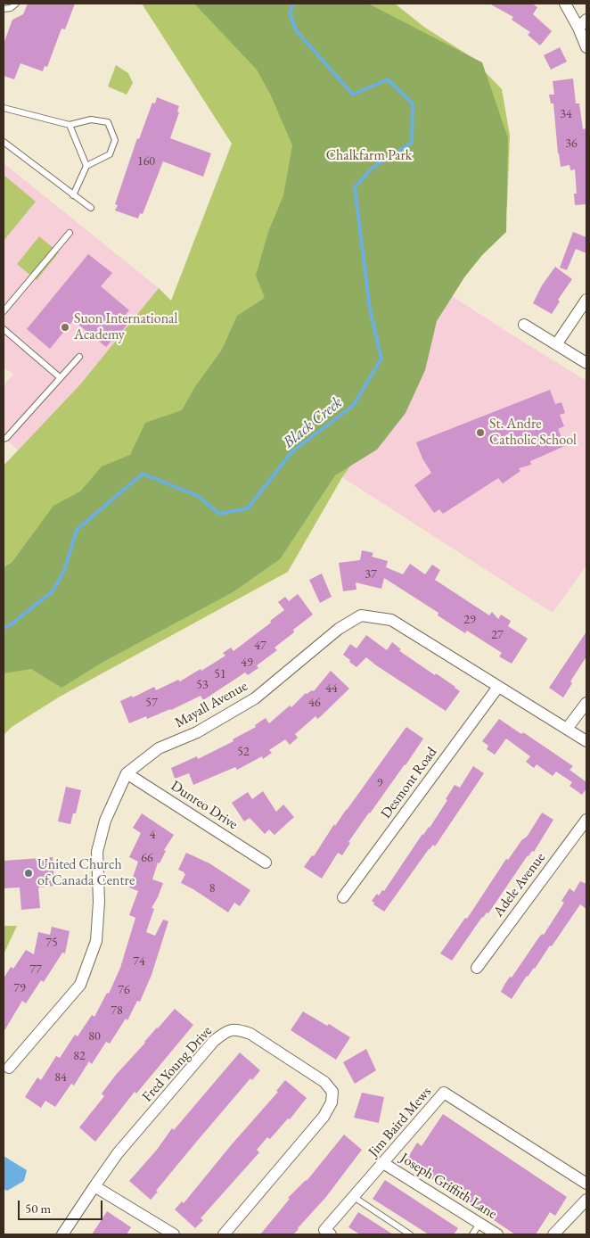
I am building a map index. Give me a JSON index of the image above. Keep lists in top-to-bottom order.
{
  "streets": {
    "street": [
      "Mayall Avenue",
      "Desmont Road",
      "Dunreo Drive",
      "Adele Avenue",
      "Fred Young Drive",
      "Jim Baird Mews",
      "Joseph Griffith Lane"
    ]
  },
  "crossings": [
    ["Mayall Avenue", "Desmont Road"],
    ["Mayall Avenue", "Dunreo Drive"],
    ["Jim Baird Mews", "Joseph Griffith Lane"]
  ],
  "water": ["Black Creek"],
  "parks": ["Chalkfarm Park"],
  "places": ["Suon International Academy", "St. Andre Catholic School", "United Church of Canada Centre"],
  "house_numbers": [
    "34",
    "36",
    "160",
    "37",
    "29",
    "27",
    "47",
    "49",
    "51",
    "53",
    "44",
    "57",
    "46",
    "52",
    "9",
    "4",
    "66",
    "8",
    "75",
    "74",
    "77",
    "79",
    "76",
    "78",
    "80",
    "82",
    "84"
  ],
  "scale_bar": "50 m"
}
